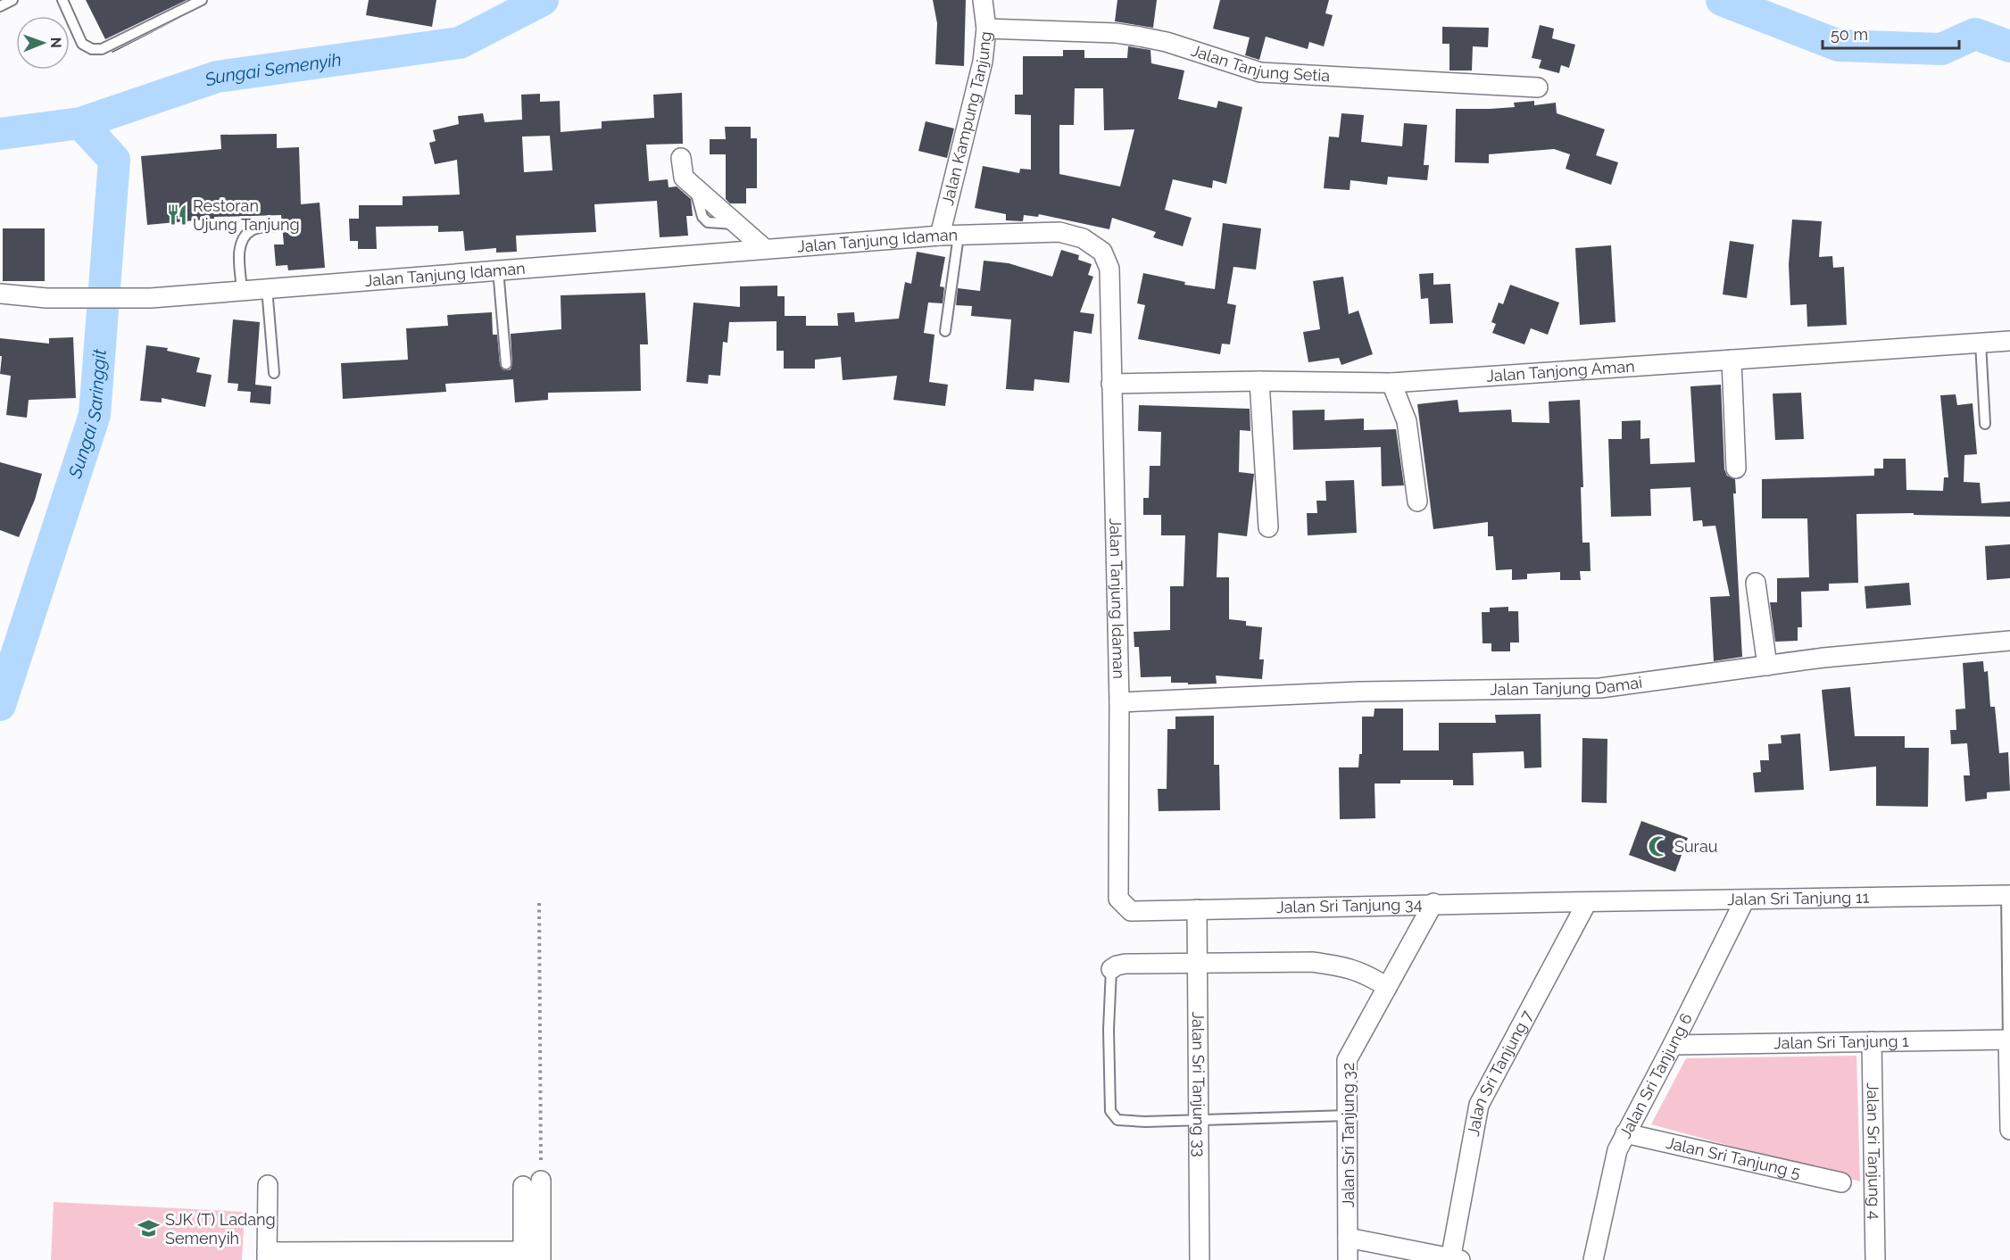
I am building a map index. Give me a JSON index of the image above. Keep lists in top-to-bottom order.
{
  "streets": {
    "street": [
      "Jalan Tanjung Setia",
      "Jalan Kampung Tanjung",
      "Jalan Tanjung Idaman",
      "Jalan Tanjong Aman",
      "Jalan Tanjung Damai",
      "Jalan Sri Tanjung 11",
      "Jalan Sri Tanjung 34",
      "Jalan Sri Tanjung 1",
      "Jalan Sri Tanjung 7",
      "Jalan Sri Tanjung 6",
      "Jalan Sri Tanjung 33",
      "Jalan Sri Tanjung 32",
      "Jalan Sri Tanjung 4",
      "Jalan Sri Tanjung 5"
    ]
  },
  "crossings": [
    ["Jalan Tanjung Setia", "Jalan Kampung Tanjung"],
    ["Jalan Kampung Tanjung", "Jalan Tanjung Idaman"],
    ["Jalan Tanjung Idaman", "Jalan Tanjong Aman"],
    ["Jalan Tanjung Idaman", "Jalan Tanjung Damai"],
    ["Jalan Tanjung Idaman", "Jalan Sri Tanjung 34"],
    ["Jalan Sri Tanjung 11", "Jalan Sri Tanjung 34"],
    ["Jalan Sri Tanjung 11", "Jalan Sri Tanjung 7"],
    ["Jalan Sri Tanjung 11", "Jalan Sri Tanjung 6"],
    ["Jalan Sri Tanjung 34", "Jalan Sri Tanjung 7"],
    ["Jalan Sri Tanjung 34", "Jalan Sri Tanjung 33"],
    ["Jalan Sri Tanjung 34", "Jalan Sri Tanjung 32"],
    ["Jalan Sri Tanjung 1", "Jalan Sri Tanjung 6"],
    ["Jalan Sri Tanjung 1", "Jalan Sri Tanjung 4"],
    ["Jalan Sri Tanjung 6", "Jalan Sri Tanjung 5"]
  ],
  "water": ["Sungai Semenyih", "Sungai Saringgit"],
  "places": {
    "restaurant": ["Restoran Ujung Tanjung"],
    "mosque": ["Surau"],
    "school or university": ["SJK (T) Ladang Semenyih"]
  },
  "scale_bar": "50 m",
  "north": "right"
}
